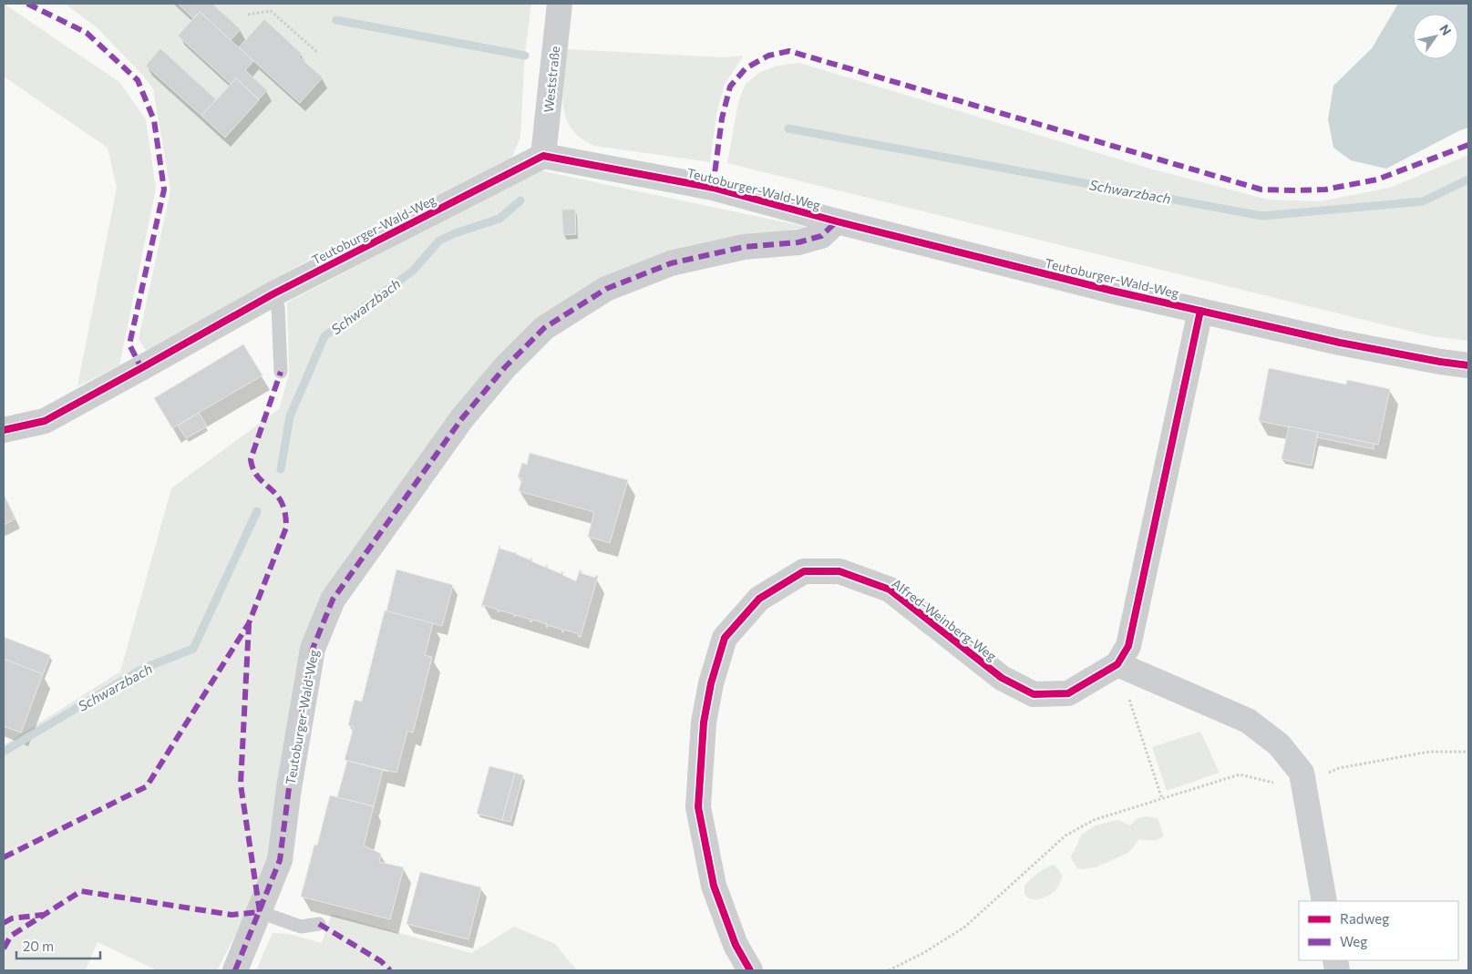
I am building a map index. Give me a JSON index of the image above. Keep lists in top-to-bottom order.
{
  "streets": {
    "street": ["Weststraße", "Teutoburger-Wald-Weg", "Alfred-Weinberg-Weg"]
  },
  "crossings": [
    ["Weststraße", "Teutoburger-Wald-Weg"],
    ["Teutoburger-Wald-Weg", "Alfred-Weinberg-Weg"]
  ],
  "water": ["Schwarzbach"],
  "legend": ["Radweg", "Weg"],
  "scale_bar": "20 m",
  "north": "top right"
}
